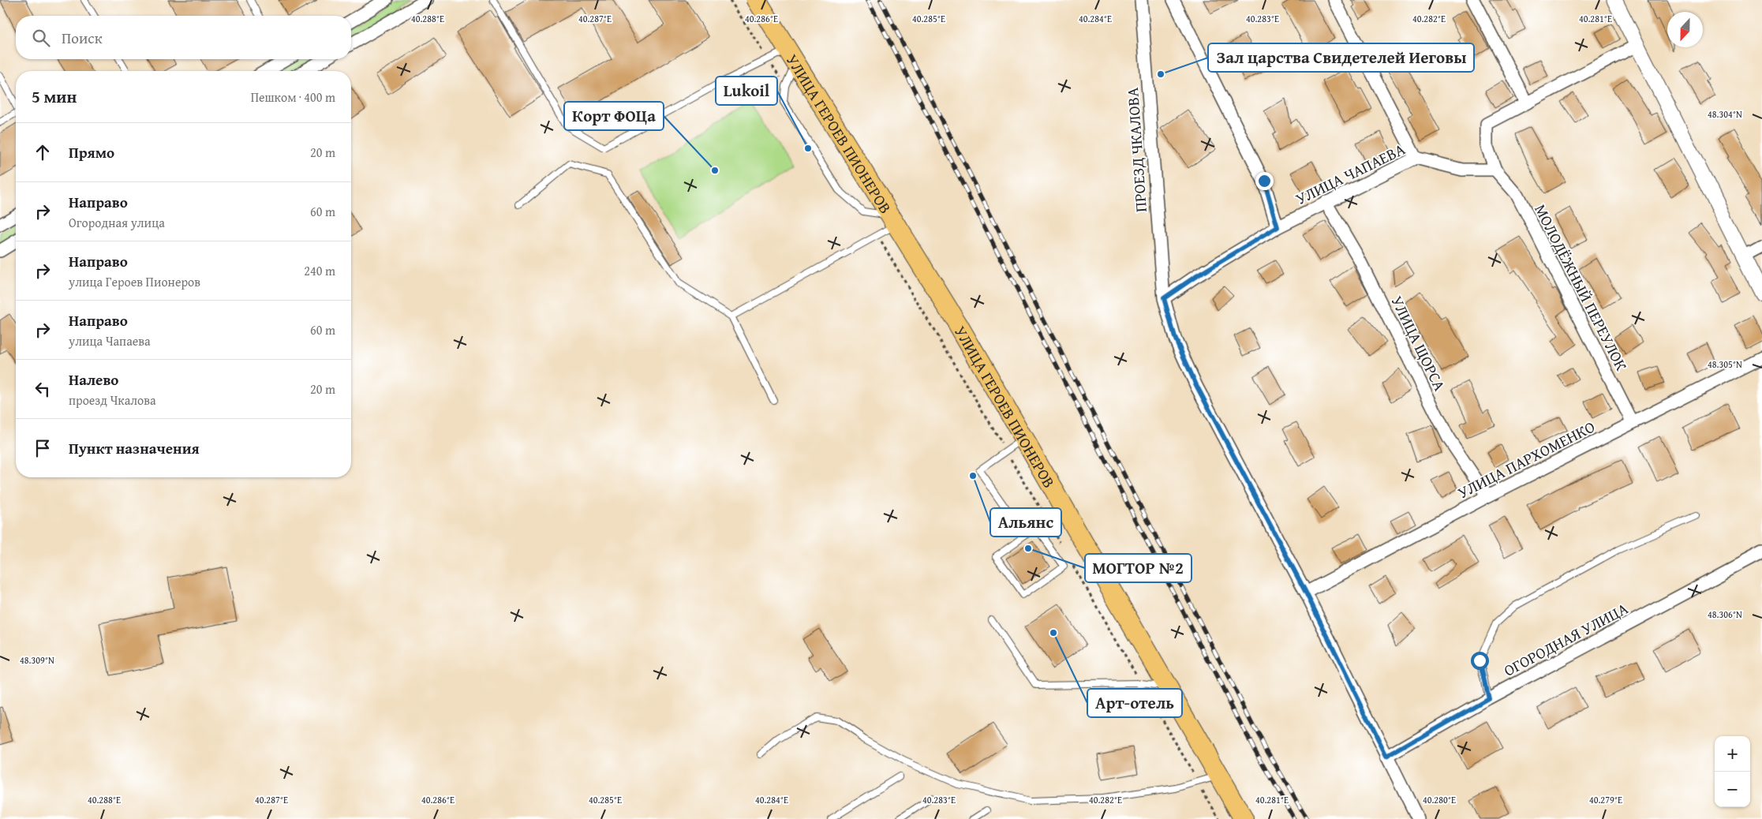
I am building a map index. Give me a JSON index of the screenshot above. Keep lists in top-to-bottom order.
{
  "streets": {
    "main road": ["УЛИЦА ГЕРОЕВ ПИОНЕРОВ"],
    "street": [
      "ПРОЕЗД ЧКАЛОВА",
      "УЛИЦА ЧАПАЕВА",
      "МОЛОДЁЖНЫЙ ПЕРЕУЛОК",
      "УЛИЦА ЩОРСА",
      "УЛИЦА ПАРХОМЕНКО",
      "ОГОРОДНАЯ УЛИЦА"
    ]
  },
  "crossings": [
    ["ПРОЕЗД ЧКАЛОВА", "УЛИЦА ЧАПАЕВА"],
    ["УЛИЦА ЧАПАЕВА", "МОЛОДЁЖНЫЙ ПЕРЕУЛОК"],
    ["УЛИЦА ЧАПАЕВА", "УЛИЦА ЩОРСА"],
    ["МОЛОДЁЖНЫЙ ПЕРЕУЛОК", "УЛИЦА ПАРХОМЕНКО"],
    ["УЛИЦА ЩОРСА", "УЛИЦА ПАРХОМЕНКО"]
  ],
  "places": [
    "Зал царства Свидетелей Иеговы",
    "Lukoil",
    "Корт ФОЦа",
    "Альянс",
    "МОГТОР №2",
    "Арт-отель"
  ],
  "north": "bottom",
  "page": {
    "search": "Поиск",
    "heading": ["5 мин", "Пешком · 400 m"],
    "list": [
      ["Прямо", "20 m"],
      ["Направо", "Огородная улица", "60 m"],
      ["Направо", "улица Героев Пионеров", "240 m"],
      ["Направо", "улица Чапаева", "60 m"],
      ["Налево", "проезд Чкалова", "20 m"],
      "Пункт назначения"
    ],
    "map_buttons": ["+", "−"]
  },
  "coordinates": [
    "40.286°E",
    "40.285°E",
    "40.284°E",
    "40.283°E",
    "40.281°E",
    "40.288°E",
    "40.287°E",
    "40.282°E",
    "48.304°N",
    "48.305°N",
    "48.306°N",
    "48.309°N",
    "40.280°E",
    "40.279°E"
  ]
}
